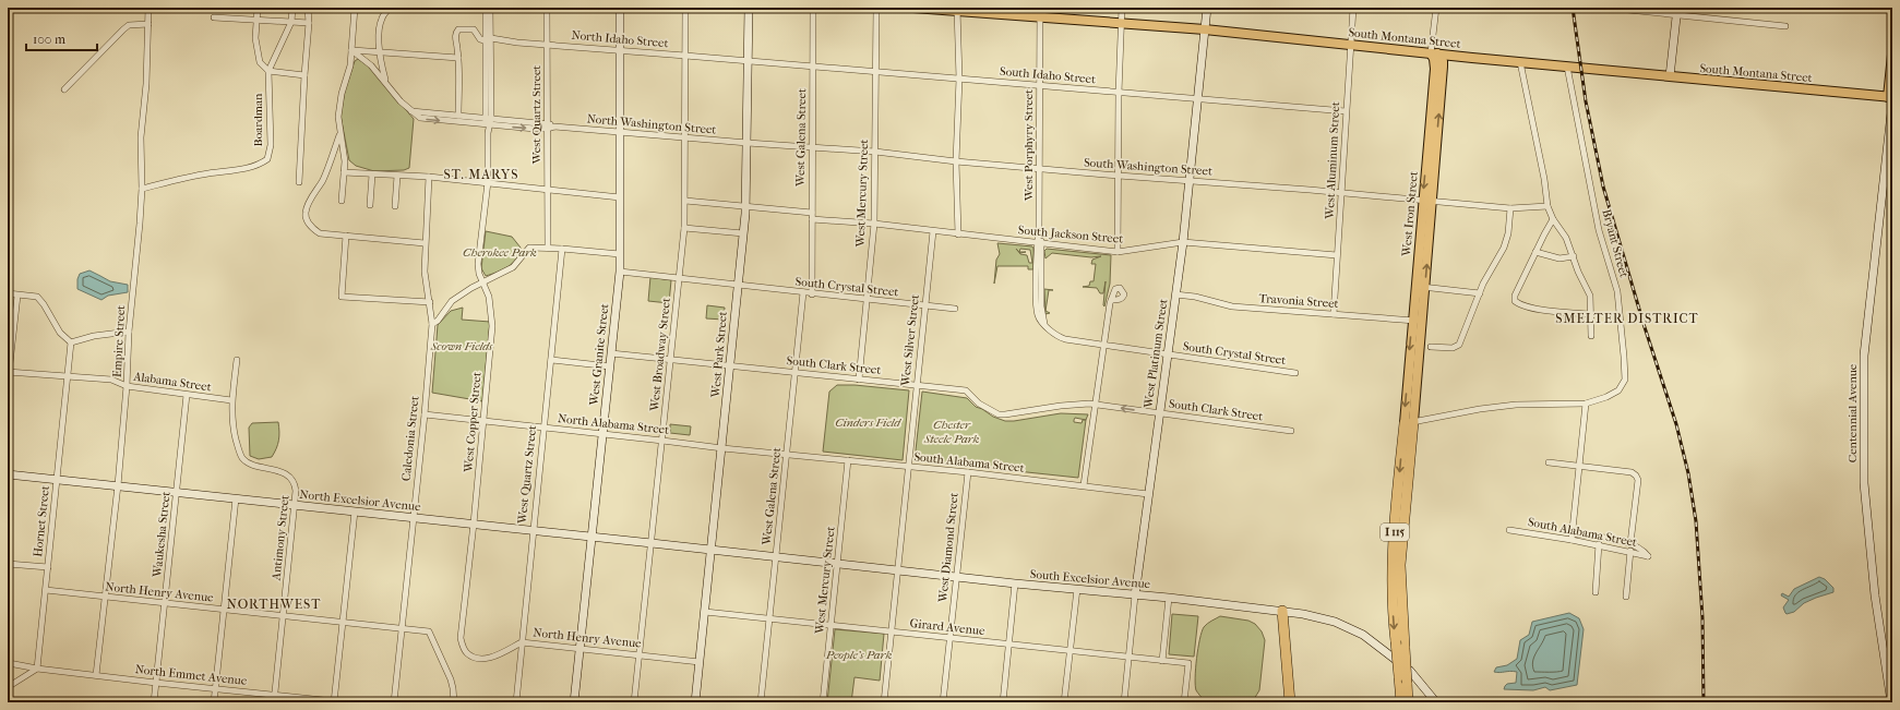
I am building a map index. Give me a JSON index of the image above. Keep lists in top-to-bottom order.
{
  "streets": {
    "highway": ["I 115"],
    "main road": ["South Montana Street", "West Iron Street"],
    "street": [
      "North Idaho Street",
      "South Idaho Street",
      "West Quartz Street",
      "Boardman",
      "North Washington Street",
      "West Galena Street",
      "West Porphyry Street",
      "West Aluminum Street",
      "South Washington Street",
      "West Mercury Street",
      "South Jackson Street",
      "Bryant Street",
      "South Crystal Street",
      "Travonia Street",
      "West Silver Street",
      "Empire Street",
      "West Platinum Street",
      "West Granite Street",
      "West Broadway Street",
      "West Park Street",
      "South Clark Street",
      "Alabama Street",
      "Centennial Avenue",
      "West Copper Street",
      "North Alabama Street",
      "Caledonia Street",
      "South Alabama Street",
      "North Excelsior Avenue",
      "Hornet Street",
      "Waukesha Street",
      "Antimony Street",
      "West Diamond Street",
      "South Excelsior Avenue",
      "North Henry Avenue",
      "Girard Avenue",
      "North Emmet Avenue"
    ]
  },
  "crossings": [
    ["South Montana Street", "West Porphyry Street"],
    ["South Montana Street", "West Aluminum Street"],
    ["South Montana Street", "West Iron Street"],
    ["South Montana Street", "Bryant Street"],
    ["South Montana Street", "West Platinum Street"],
    ["South Montana Street", "Centennial Avenue"],
    ["North Idaho Street", "South Idaho Street"],
    ["North Idaho Street", "West Quartz Street"],
    ["North Idaho Street", "West Granite Street"],
    ["North Idaho Street", "West Broadway Street"],
    ["North Idaho Street", "West Park Street"],
    ["North Idaho Street", "West Copper Street"],
    ["South Idaho Street", "West Galena Street"],
    ["South Idaho Street", "West Porphyry Street"],
    ["South Idaho Street", "West Aluminum Street"],
    ["South Idaho Street", "West Mercury Street"],
    ["South Idaho Street", "West Platinum Street"],
    ["South Idaho Street", "West Park Street"],
    ["West Quartz Street", "North Washington Street"],
    ["West Quartz Street", "North Alabama Street"],
    ["West Quartz Street", "North Excelsior Avenue"],
    ["West Quartz Street", "North Henry Avenue"],
    ["Boardman", "Empire Street"],
    ["North Washington Street", "South Washington Street"],
    ["North Washington Street", "West Granite Street"],
    ["North Washington Street", "West Broadway Street"],
    ["North Washington Street", "West Park Street"],
    ["North Washington Street", "West Copper Street"],
    ["West Galena Street", "South Washington Street"],
    ["West Galena Street", "South Crystal Street"],
    ["West Galena Street", "South Clark Street"],
    ["West Galena Street", "South Alabama Street"],
    ["West Galena Street", "South Excelsior Avenue"],
    ["West Galena Street", "Girard Avenue"],
    ["West Porphyry Street", "South Washington Street"],
    ["West Porphyry Street", "South Jackson Street"],
    ["West Porphyry Street", "South Crystal Street"],
    ["West Aluminum Street", "South Washington Street"],
    ["West Aluminum Street", "South Jackson Street"],
    ["West Aluminum Street", "Travonia Street"],
    ["South Washington Street", "West Mercury Street"],
    ["South Washington Street", "West Iron Street"],
    ["South Washington Street", "West Platinum Street"],
    ["South Washington Street", "West Park Street"],
    ["West Mercury Street", "South Crystal Street"],
    ["West Mercury Street", "South Clark Street"],
    ["West Mercury Street", "South Alabama Street"],
    ["West Mercury Street", "South Excelsior Avenue"],
    ["West Mercury Street", "Girard Avenue"],
    ["West Iron Street", "Travonia Street"],
    ["West Iron Street", "I 115"],
    ["South Jackson Street", "South Crystal Street"],
    ["South Jackson Street", "West Platinum Street"],
    ["South Crystal Street", "West Silver Street"],
    ["South Crystal Street", "West Platinum Street"],
    ["South Crystal Street", "West Granite Street"],
    ["South Crystal Street", "West Broadway Street"],
    ["South Crystal Street", "West Park Street"],
    ["Travonia Street", "West Platinum Street"],
    ["West Silver Street", "South Clark Street"],
    ["West Silver Street", "South Alabama Street"],
    ["West Silver Street", "South Excelsior Avenue"],
    ["West Silver Street", "Girard Avenue"],
    ["Empire Street", "Alabama Street"],
    ["Empire Street", "North Excelsior Avenue"],
    ["Empire Street", "North Henry Avenue"],
    ["Empire Street", "North Emmet Avenue"],
    ["West Platinum Street", "South Clark Street"],
    ["West Platinum Street", "South Alabama Street"],
    ["West Platinum Street", "South Excelsior Avenue"],
    ["West Platinum Street", "Girard Avenue"],
    ["West Granite Street", "South Clark Street"],
    ["West Granite Street", "North Alabama Street"],
    ["West Granite Street", "North Excelsior Avenue"],
    ["West Granite Street", "North Henry Avenue"],
    ["West Broadway Street", "South Clark Street"],
    ["West Broadway Street", "North Alabama Street"],
    ["West Broadway Street", "North Excelsior Avenue"],
    ["West Broadway Street", "North Henry Avenue"],
    ["West Park Street", "South Clark Street"],
    ["West Park Street", "North Alabama Street"],
    ["West Park Street", "North Excelsior Avenue"],
    ["West Park Street", "South Excelsior Avenue"],
    ["West Park Street", "North Henry Avenue"],
    ["West Park Street", "Girard Avenue"],
    ["Alabama Street", "Hornet Street"],
    ["Alabama Street", "Waukesha Street"],
    ["Alabama Street", "Antimony Street"],
    ["West Copper Street", "North Alabama Street"],
    ["West Copper Street", "North Excelsior Avenue"],
    ["West Copper Street", "North Henry Avenue"],
    ["North Alabama Street", "Caledonia Street"],
    ["Caledonia Street", "North Excelsior Avenue"],
    ["Caledonia Street", "North Henry Avenue"],
    ["South Alabama Street", "West Diamond Street"],
    ["North Excelsior Avenue", "Hornet Street"],
    ["North Excelsior Avenue", "Waukesha Street"],
    ["North Excelsior Avenue", "Antimony Street"],
    ["North Excelsior Avenue", "South Excelsior Avenue"],
    ["Hornet Street", "North Henry Avenue"],
    ["Hornet Street", "North Emmet Avenue"],
    ["Waukesha Street", "North Henry Avenue"],
    ["Waukesha Street", "North Emmet Avenue"],
    ["Antimony Street", "North Henry Avenue"],
    ["Antimony Street", "North Emmet Avenue"],
    ["West Diamond Street", "South Excelsior Avenue"],
    ["West Diamond Street", "Girard Avenue"]
  ],
  "districts": ["ST. MARYS", "SMELTER DISTRICT", "NORTHWEST"],
  "parks": [
    "Cherokee Park",
    "Scown Fields",
    "Cinders Field",
    "Chester Steele Park",
    "People's Park"
  ],
  "scale_bar": "100 m"
}
